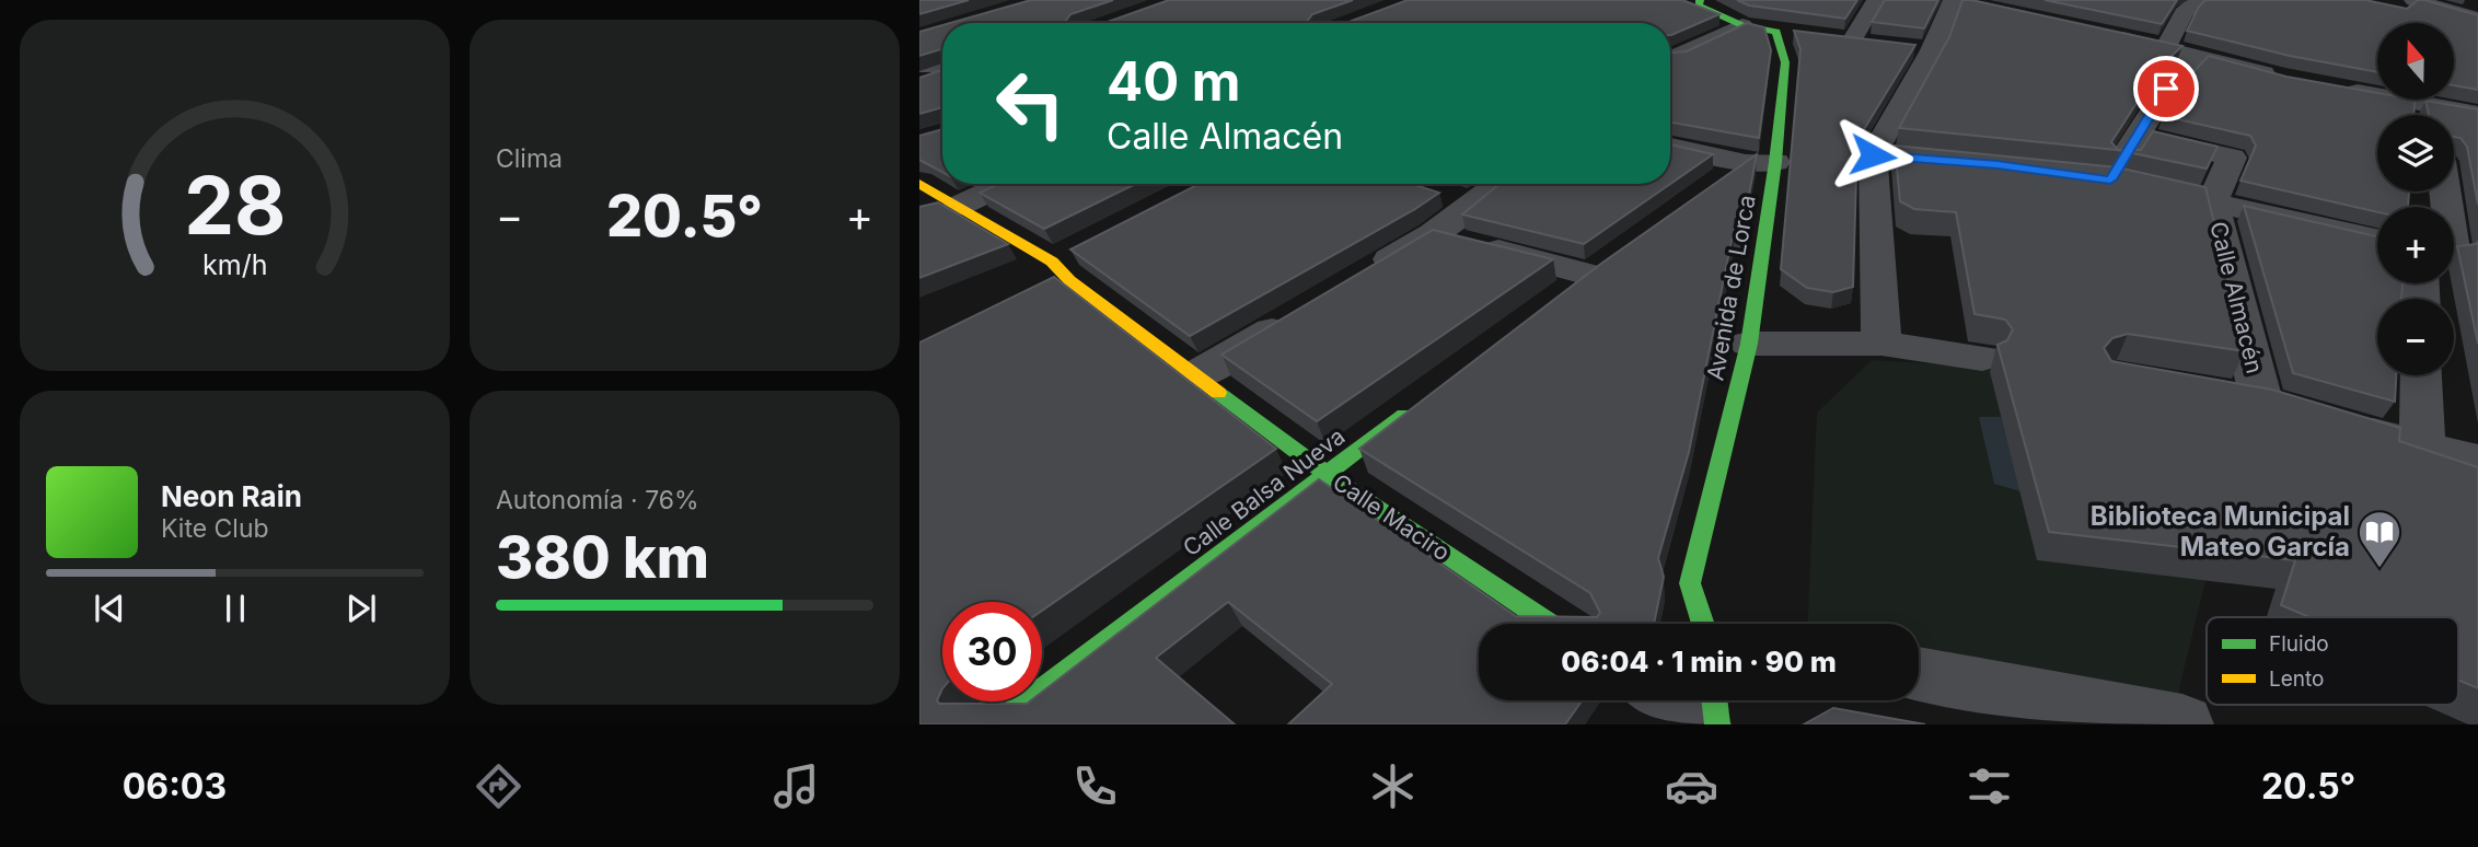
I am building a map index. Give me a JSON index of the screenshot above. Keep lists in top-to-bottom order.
{
  "streets": {
    "street": [
      "Avenida de Lorca",
      "Calle Almacén",
      "Calle Balsa Nueva",
      "Calle Maciro"
    ]
  },
  "crossings": [
    ["Calle Balsa Nueva", "Calle Maciro"]
  ],
  "places": {
    "library": ["Biblioteca Municipal Mateo García"]
  },
  "legend": ["Fluido", "Lento"],
  "north": "top",
  "page": {
    "tile": [
      "Clima",
      ["Autonomía · 76%", "380 km"]
    ],
    "map_buttons": ["+", "−"],
    "turn": ["40 m", "Calle Almacén"],
    "heat": ["−", "20.5°", "+"],
    "song": ["Neon Rain", "Kite Club"],
    "limit": "30",
    "trip": "06:04 · 1 min · 90 m",
    "tabs": ["06:03", "20.5°"],
    "gauge": ["28", "km/h"]
  }
}
